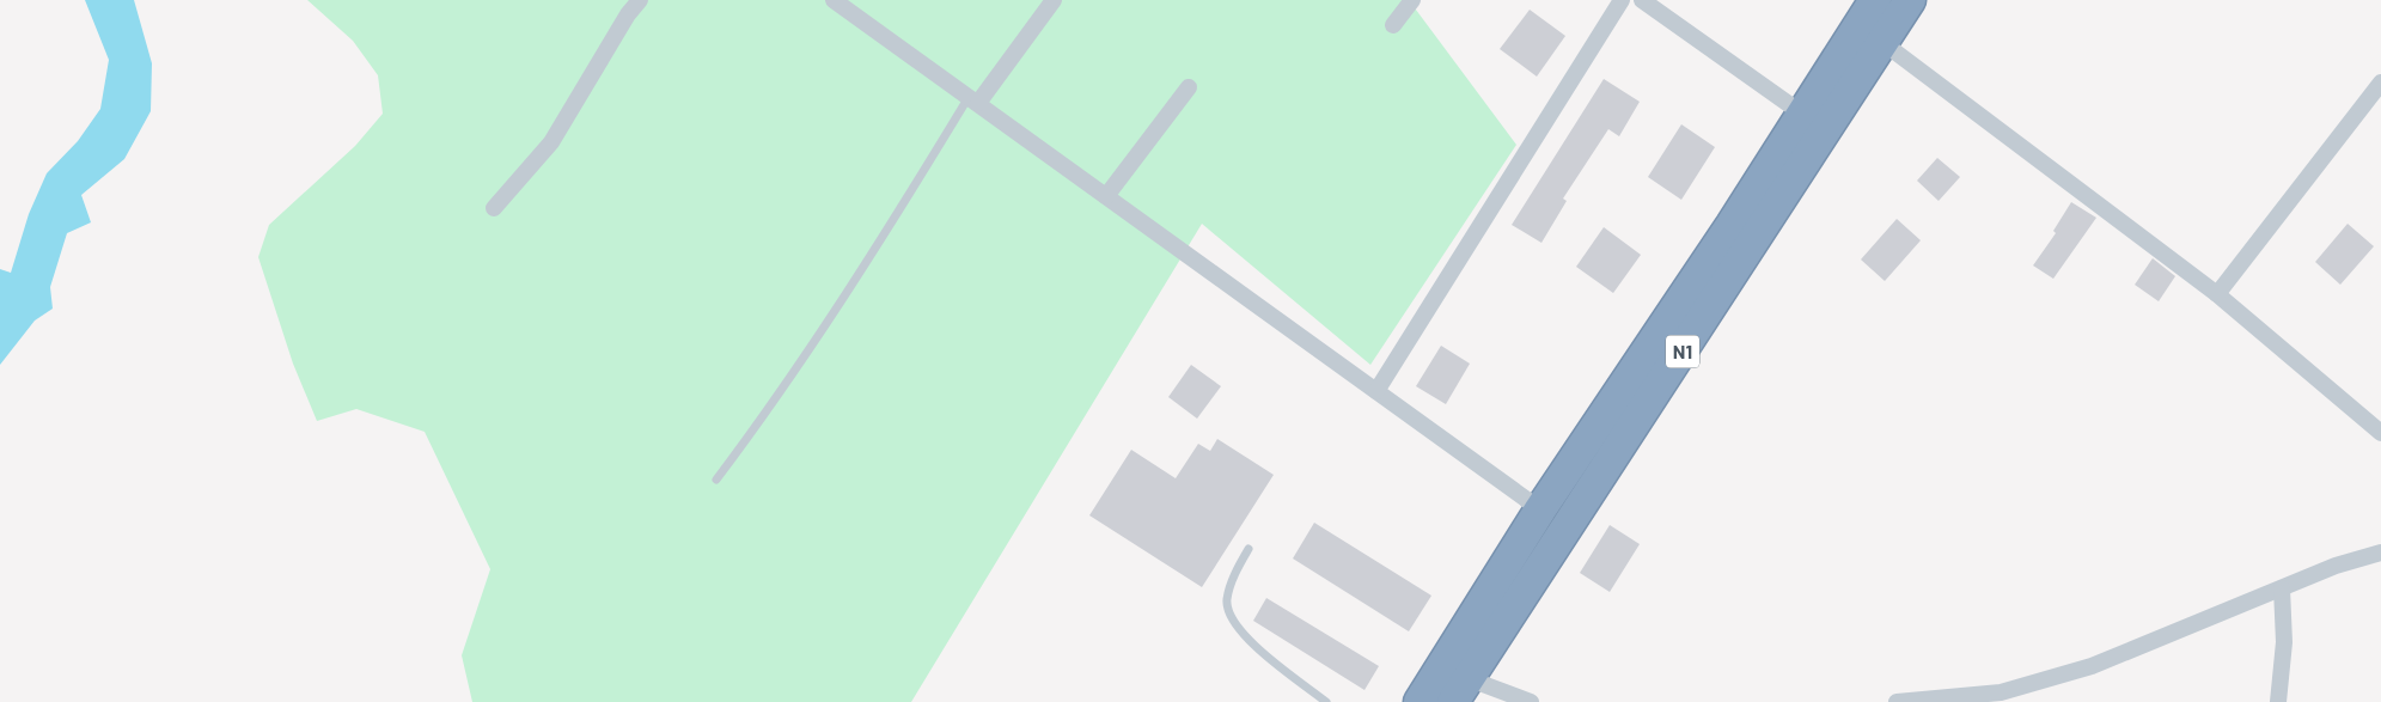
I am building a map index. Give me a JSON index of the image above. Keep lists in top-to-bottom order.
{
  "streets": {
    "highway": ["N1"]
  }
}
